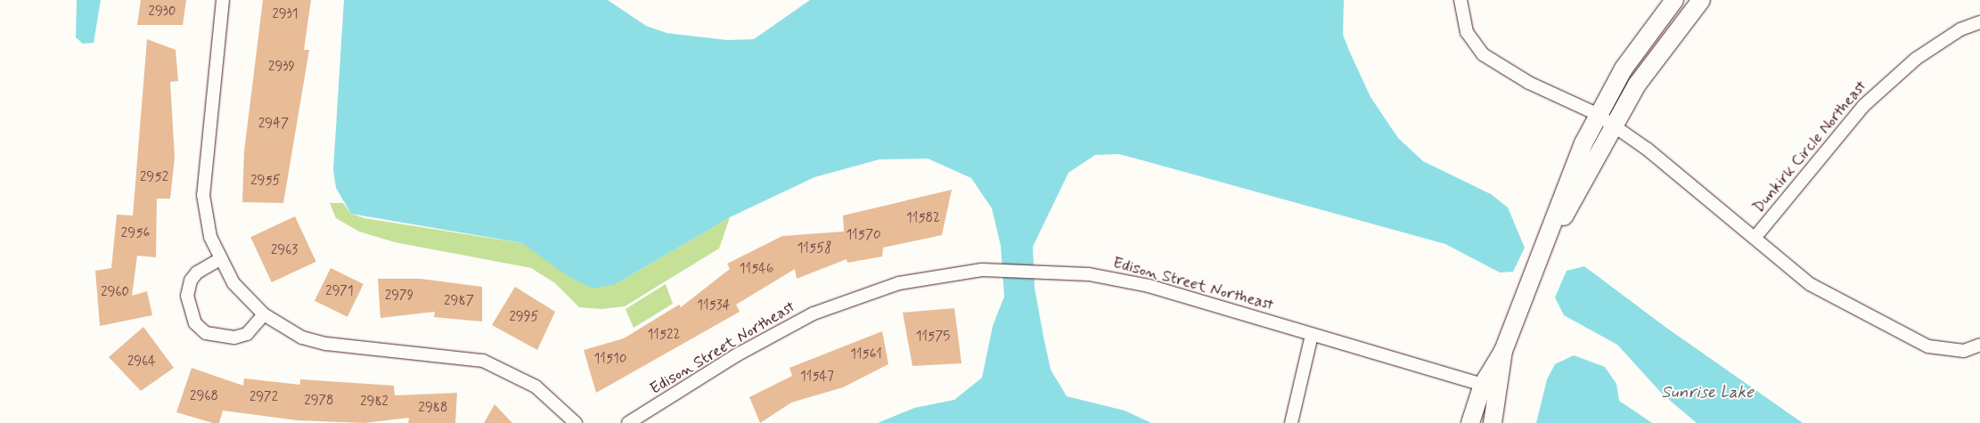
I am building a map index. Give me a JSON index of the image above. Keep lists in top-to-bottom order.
{
  "streets": {
    "street": ["Dunkirk Circle Northeast", "Edison Street Northeast"]
  },
  "water": ["Sunrise Lake"],
  "house_numbers": [
    "2930",
    "2931",
    "2939",
    "2947",
    "2952",
    "2955",
    "11582",
    "2956",
    "11570",
    "11558",
    "2963",
    "11546",
    "2971",
    "2960",
    "2979",
    "2987",
    "11534",
    "2995",
    "11522",
    "11575",
    "11561",
    "11510",
    "2964",
    "11547",
    "2968",
    "2972",
    "2978",
    "2982",
    "2988"
  ]
}
